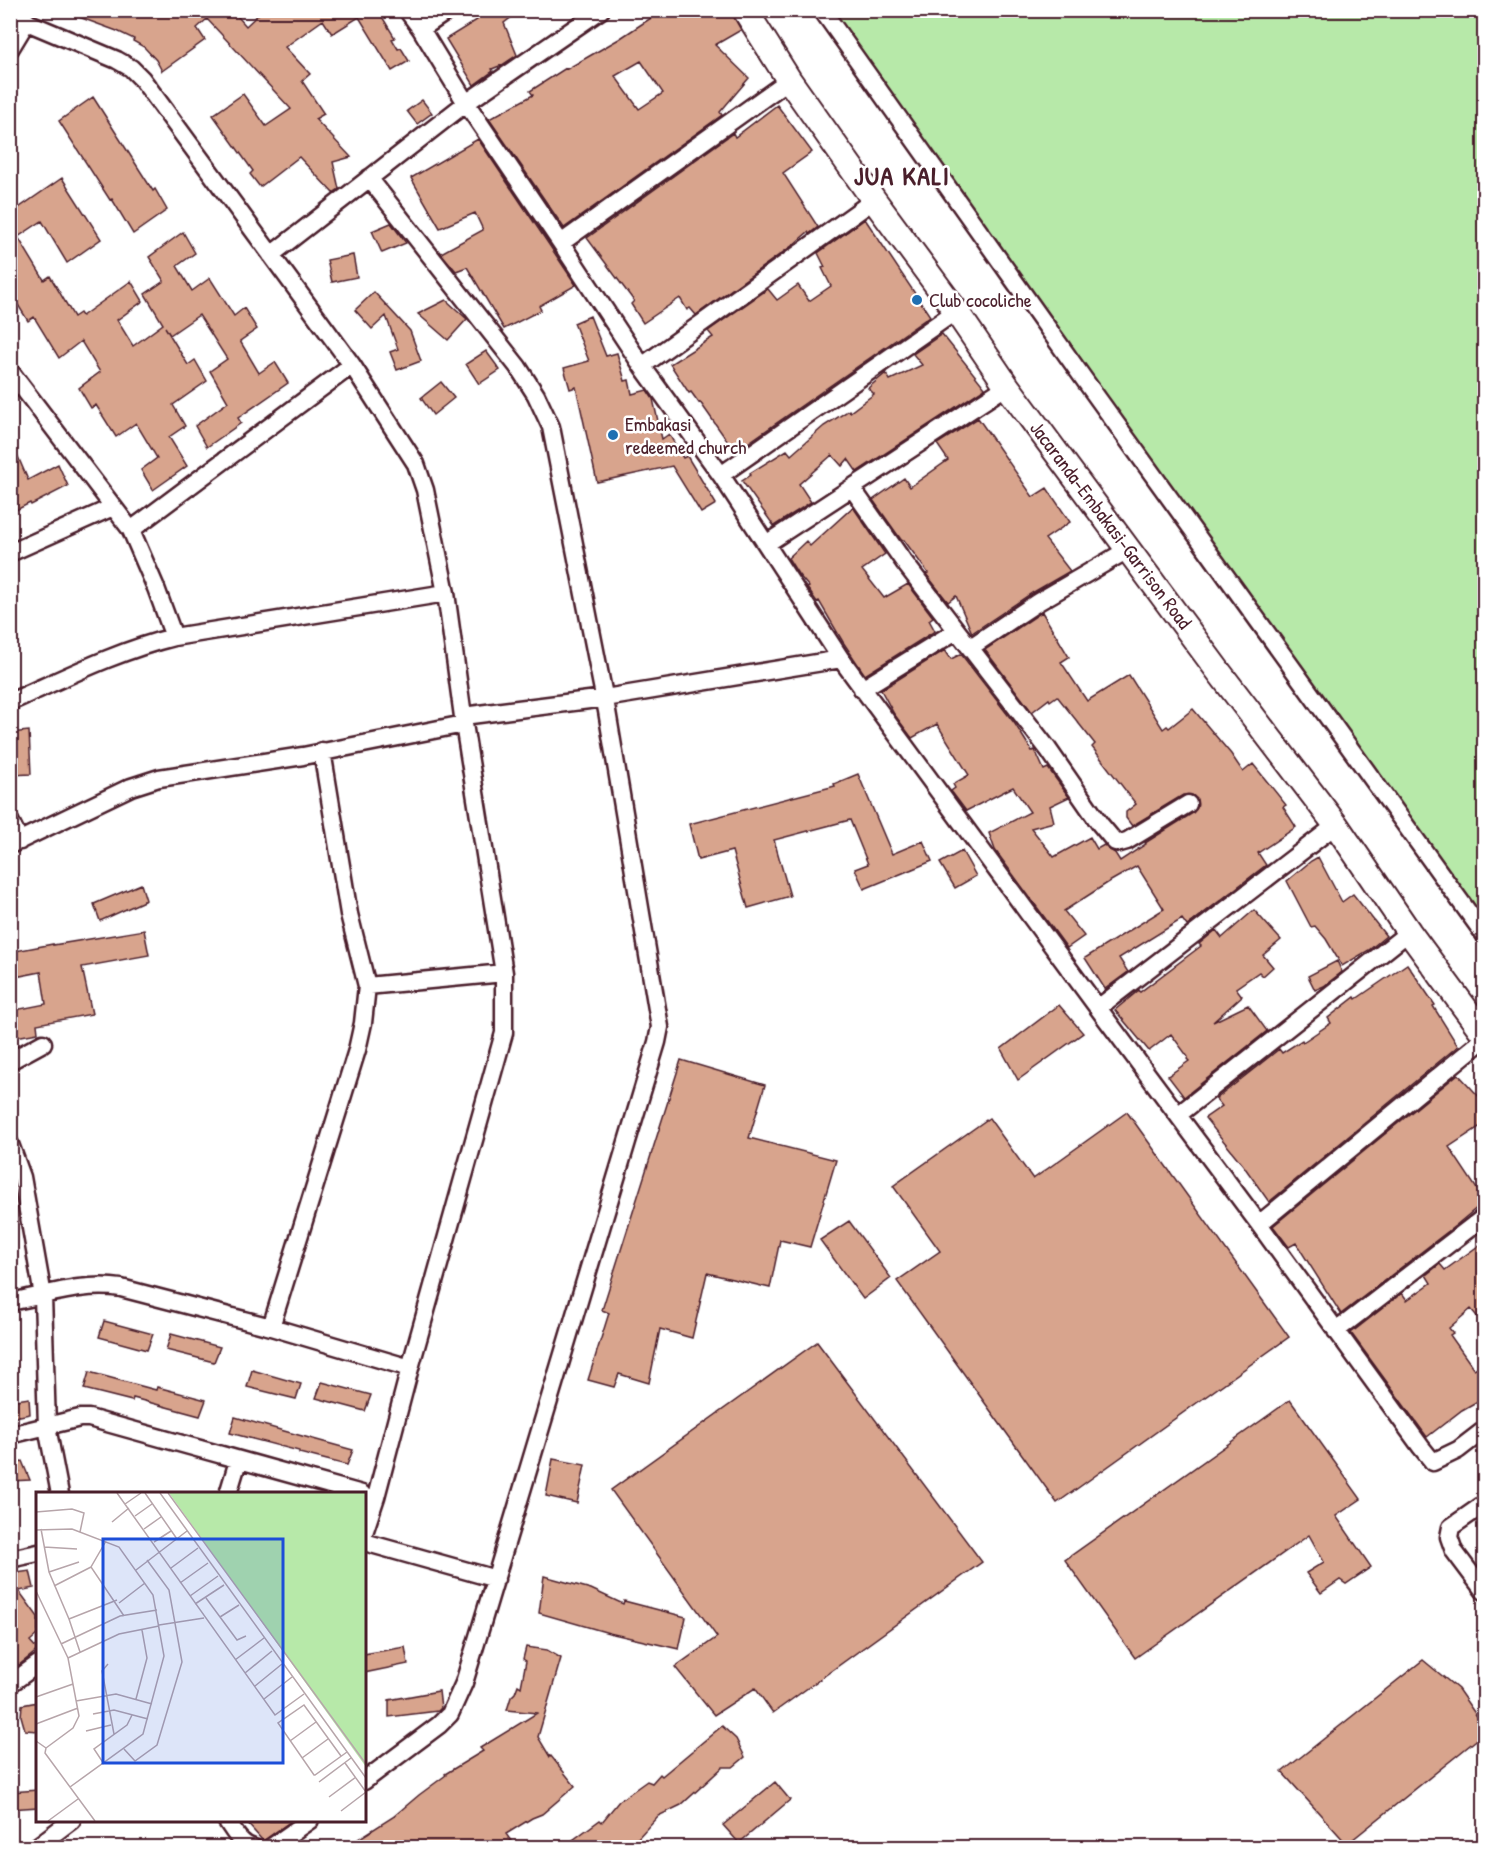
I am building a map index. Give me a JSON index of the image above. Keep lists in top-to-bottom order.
{
  "streets": {
    "street": ["Jacaranda-Embakasi-Garrison Road"]
  },
  "districts": ["JUA KALI"],
  "places": ["Club cocoliche", "Embakasi redeemed church"]
}
